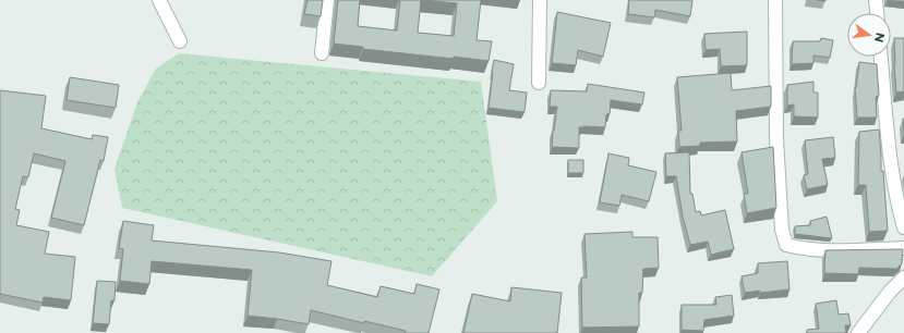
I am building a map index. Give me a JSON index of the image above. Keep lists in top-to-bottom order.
{
  "north": "right"
}
